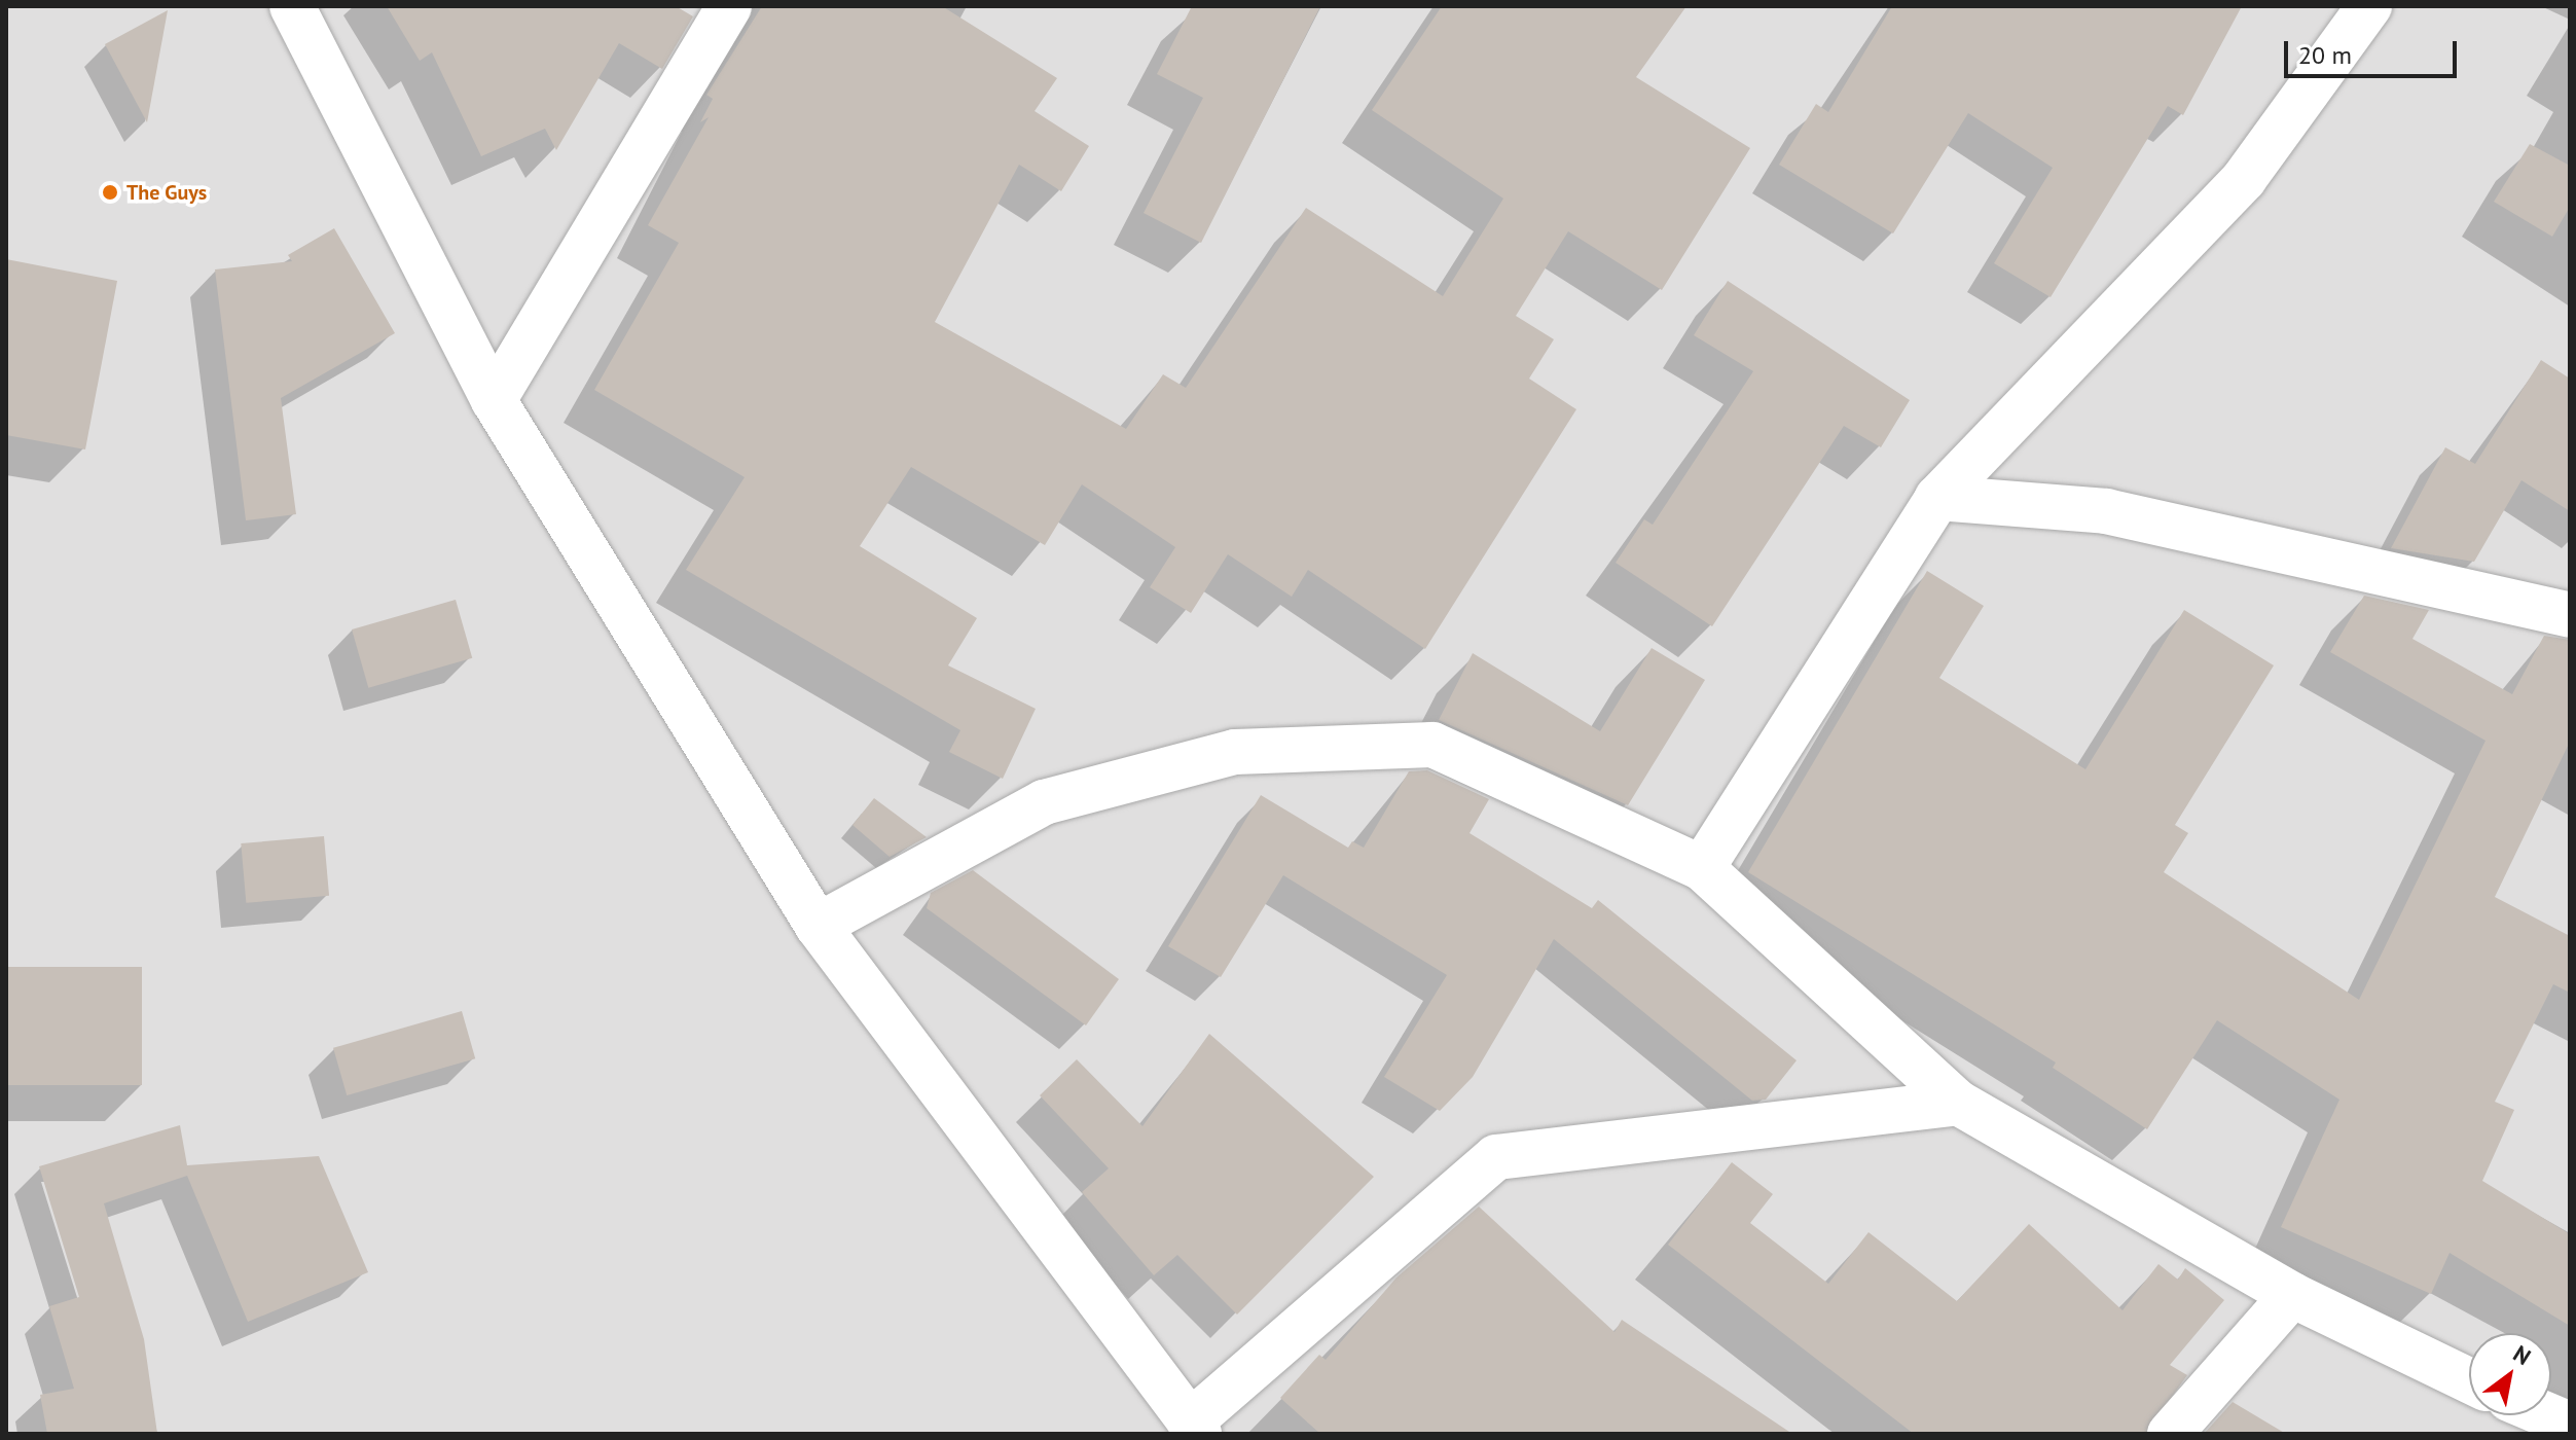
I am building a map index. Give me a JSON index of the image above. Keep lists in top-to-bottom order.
{
  "places": ["The Guys"],
  "scale_bar": "20 m",
  "north": "top right"
}
